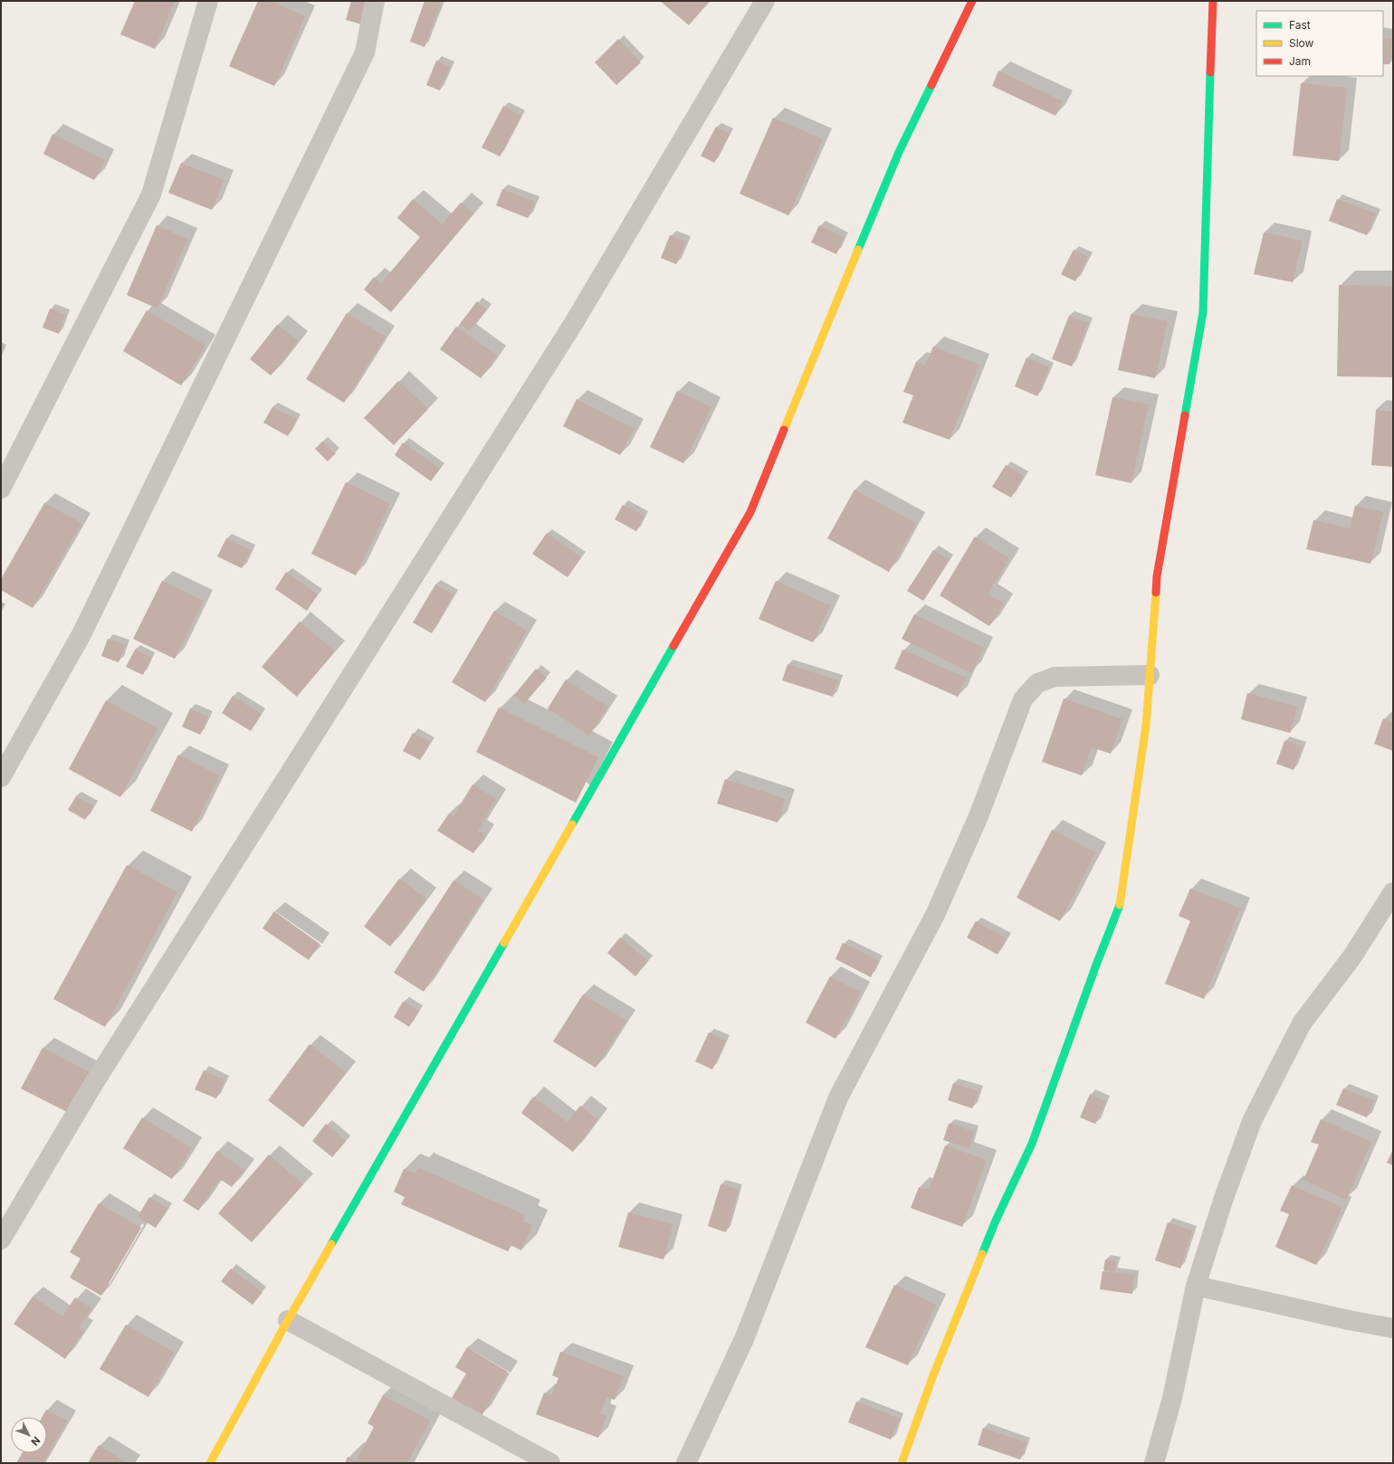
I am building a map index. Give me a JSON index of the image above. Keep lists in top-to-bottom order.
{
  "legend": ["Fast", "Slow", "Jam"],
  "north": "bottom right"
}
